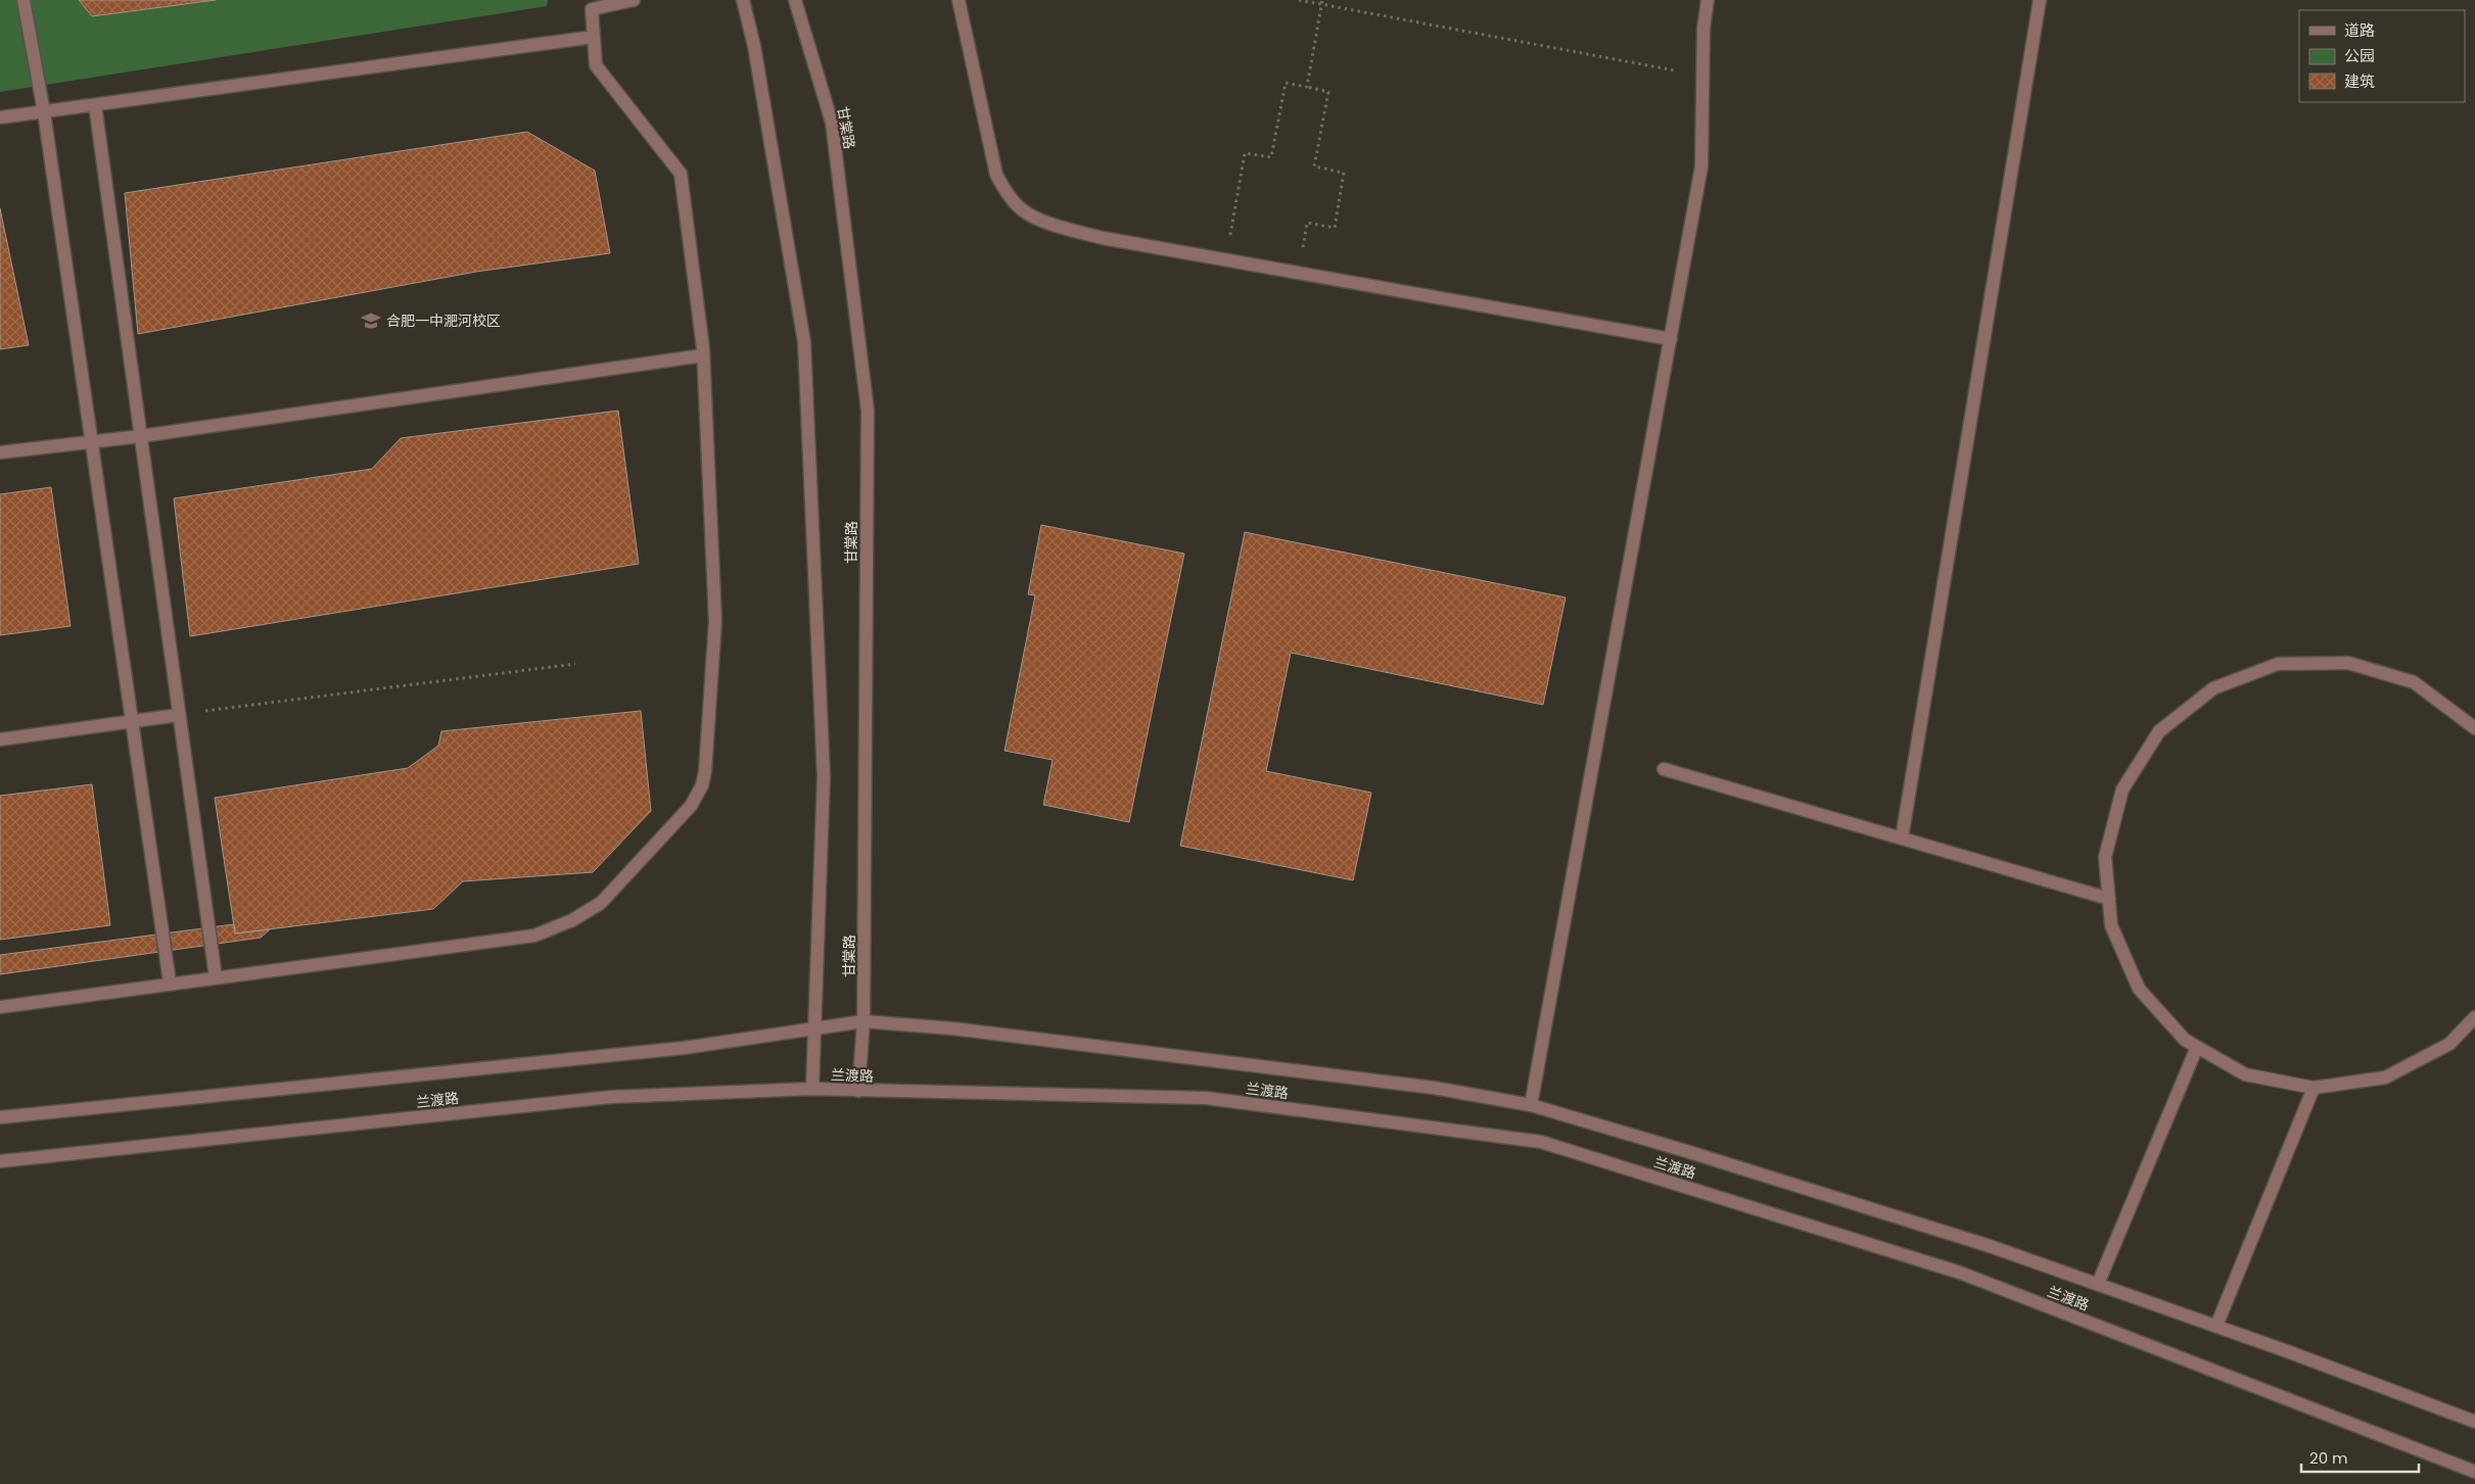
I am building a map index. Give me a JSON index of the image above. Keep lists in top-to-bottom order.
{
  "streets": {
    "street": ["甘棠路", "兰渡路"]
  },
  "crossings": [
    ["甘棠路", "兰渡路"]
  ],
  "places": {
    "school or university": ["合肥一中淝河校区"]
  },
  "legend": ["道路", "公园", "建筑"],
  "scale_bar": "20 m"
}
